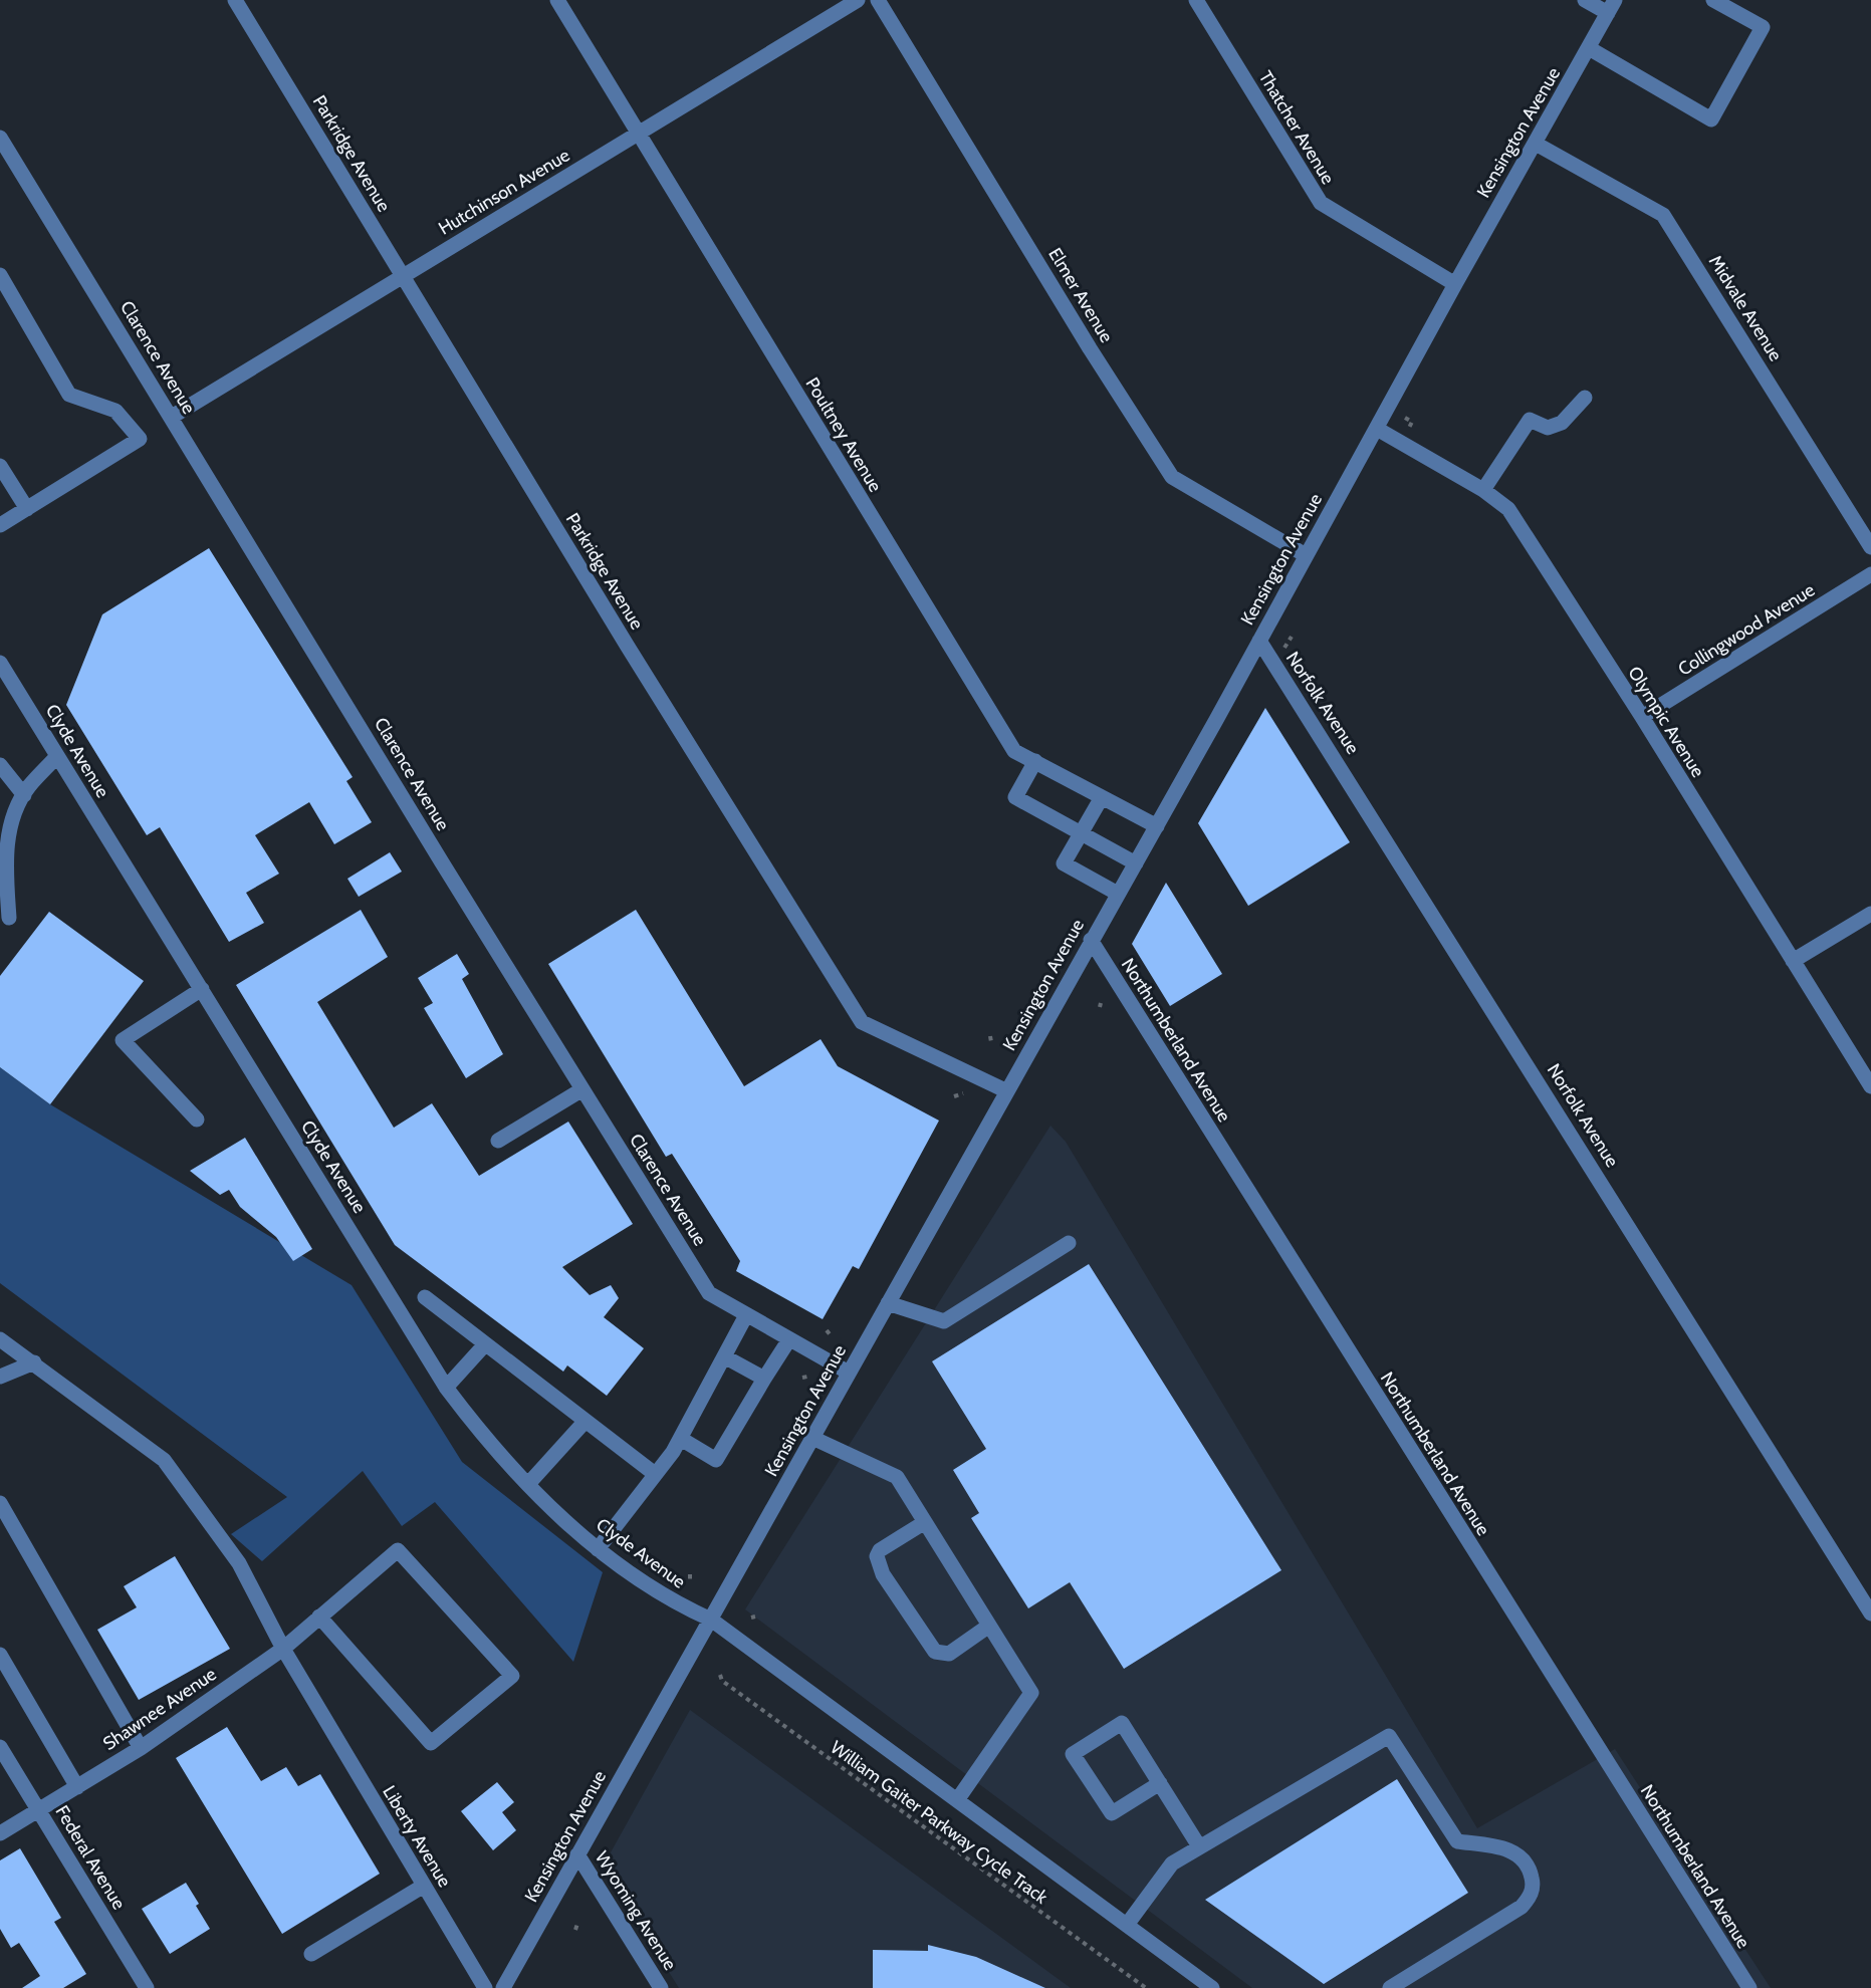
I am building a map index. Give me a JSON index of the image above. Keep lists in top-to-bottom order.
{
  "streets": {
    "street": [
      "Thatcher Avenue",
      "Kensington Avenue",
      "Parkridge Avenue",
      "Hutchinson Avenue",
      "Elmer Avenue",
      "Midvale Avenue",
      "Clarence Avenue",
      "Poultney Avenue",
      "Collingwood Avenue",
      "Norfolk Avenue",
      "Olympic Avenue",
      "Clyde Avenue",
      "Northumberland Avenue",
      "Shawnee Avenue",
      "Liberty Avenue",
      "Federal Avenue",
      "Wyoming Avenue"
    ],
    "path": ["William Gaiter Parkway Cycle Track"]
  },
  "crossings": [
    ["Thatcher Avenue", "Kensington Avenue"],
    ["Kensington Avenue", "Parkridge Avenue"],
    ["Kensington Avenue", "Elmer Avenue"],
    ["Kensington Avenue", "Midvale Avenue"],
    ["Kensington Avenue", "Clarence Avenue"],
    ["Kensington Avenue", "Poultney Avenue"],
    ["Kensington Avenue", "Norfolk Avenue"],
    ["Kensington Avenue", "Olympic Avenue"],
    ["Kensington Avenue", "Clyde Avenue"],
    ["Kensington Avenue", "Northumberland Avenue"],
    ["Kensington Avenue", "Wyoming Avenue"],
    ["Parkridge Avenue", "Hutchinson Avenue"],
    ["Hutchinson Avenue", "Clarence Avenue"],
    ["Hutchinson Avenue", "Poultney Avenue"],
    ["Collingwood Avenue", "Olympic Avenue"],
    ["Shawnee Avenue", "Liberty Avenue"],
    ["Shawnee Avenue", "Federal Avenue"]
  ]
}
